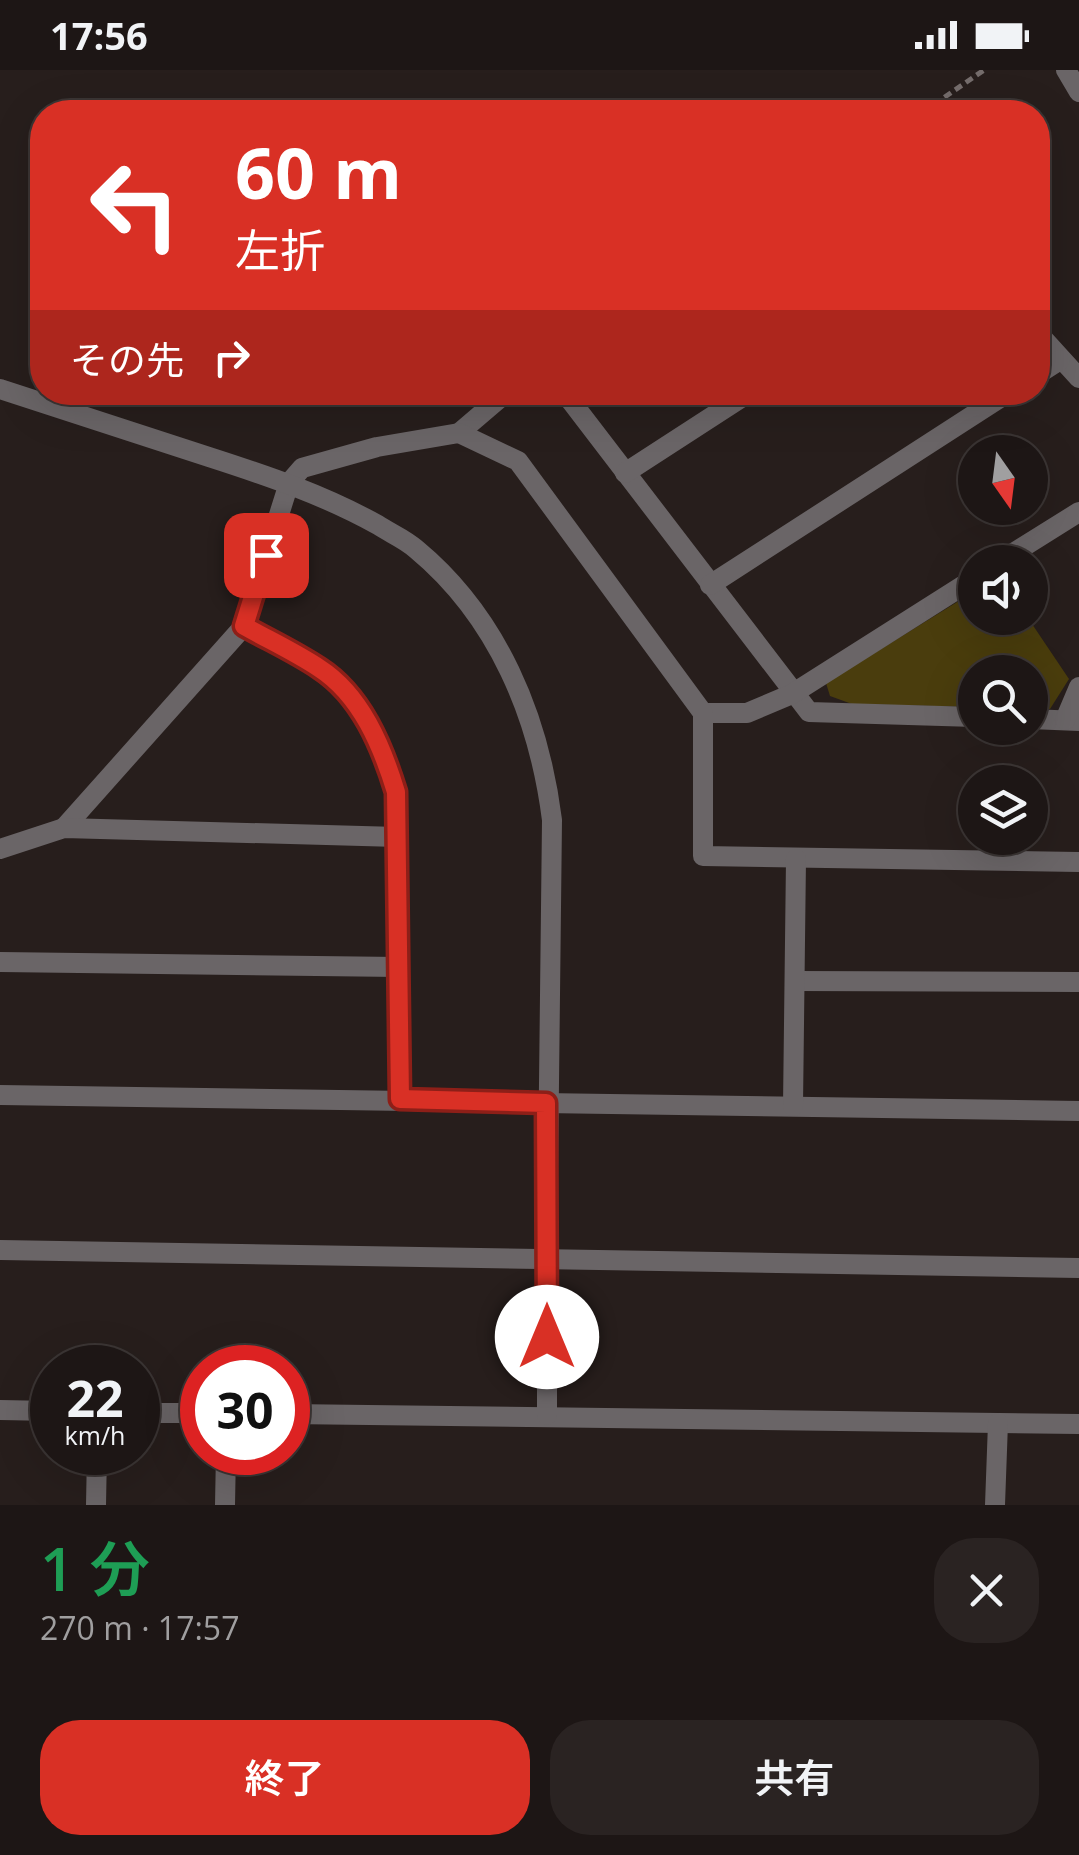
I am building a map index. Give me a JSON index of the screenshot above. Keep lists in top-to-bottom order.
{
  "north": "bottom",
  "page": {
    "status": "17:56",
    "turn": ["60 m", "左折"],
    "then": "その先",
    "speed": "22 km/h",
    "limit": "30",
    "heading": ["1 分", "270 m · 17:57"],
    "buttons": ["終了", "共有"]
  }
}
